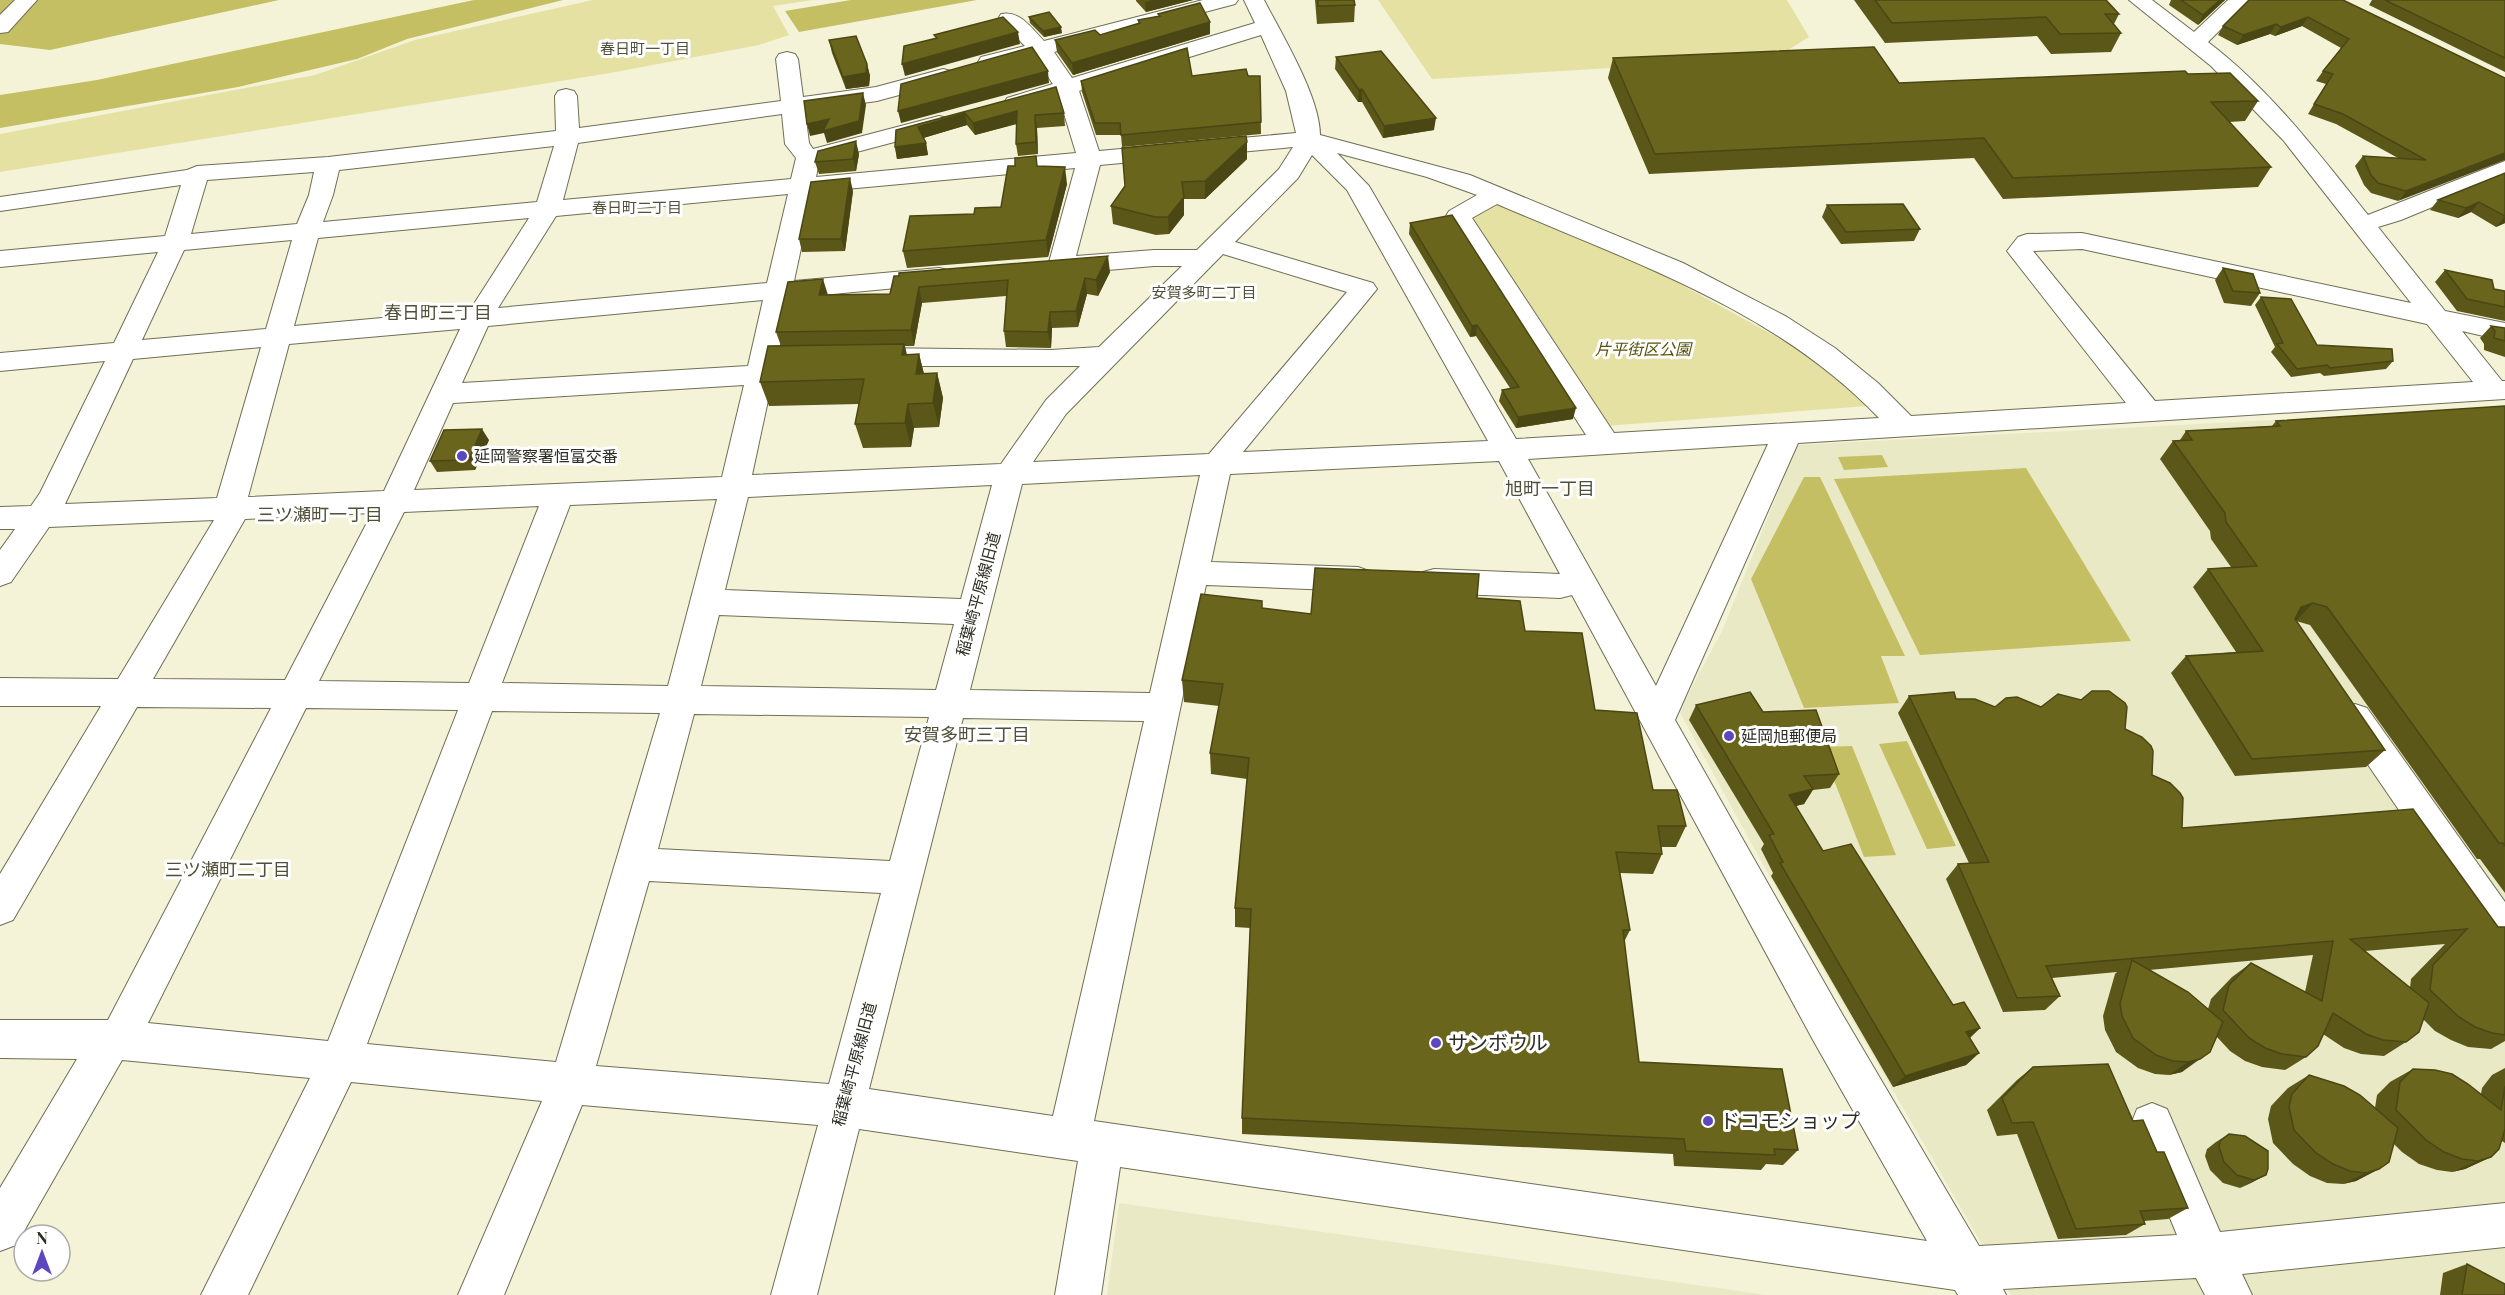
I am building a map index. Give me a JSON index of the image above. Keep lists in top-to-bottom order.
{
  "streets": {
    "street": ["稲葉崎平原線旧道"]
  },
  "districts": [
    "春日町一丁目",
    "春日町二丁目",
    "安賀多町二丁目",
    "春日町三丁目",
    "旭町一丁目",
    "三ツ瀬町一丁目",
    "安賀多町三丁目",
    "三ツ瀬町二丁目"
  ],
  "parks": ["片平街区公園"],
  "places": [
    "延岡警察署恒富交番",
    "延岡旭郵便局",
    "サンボウル",
    "ドコモショップ"
  ],
  "north": "top"
}
